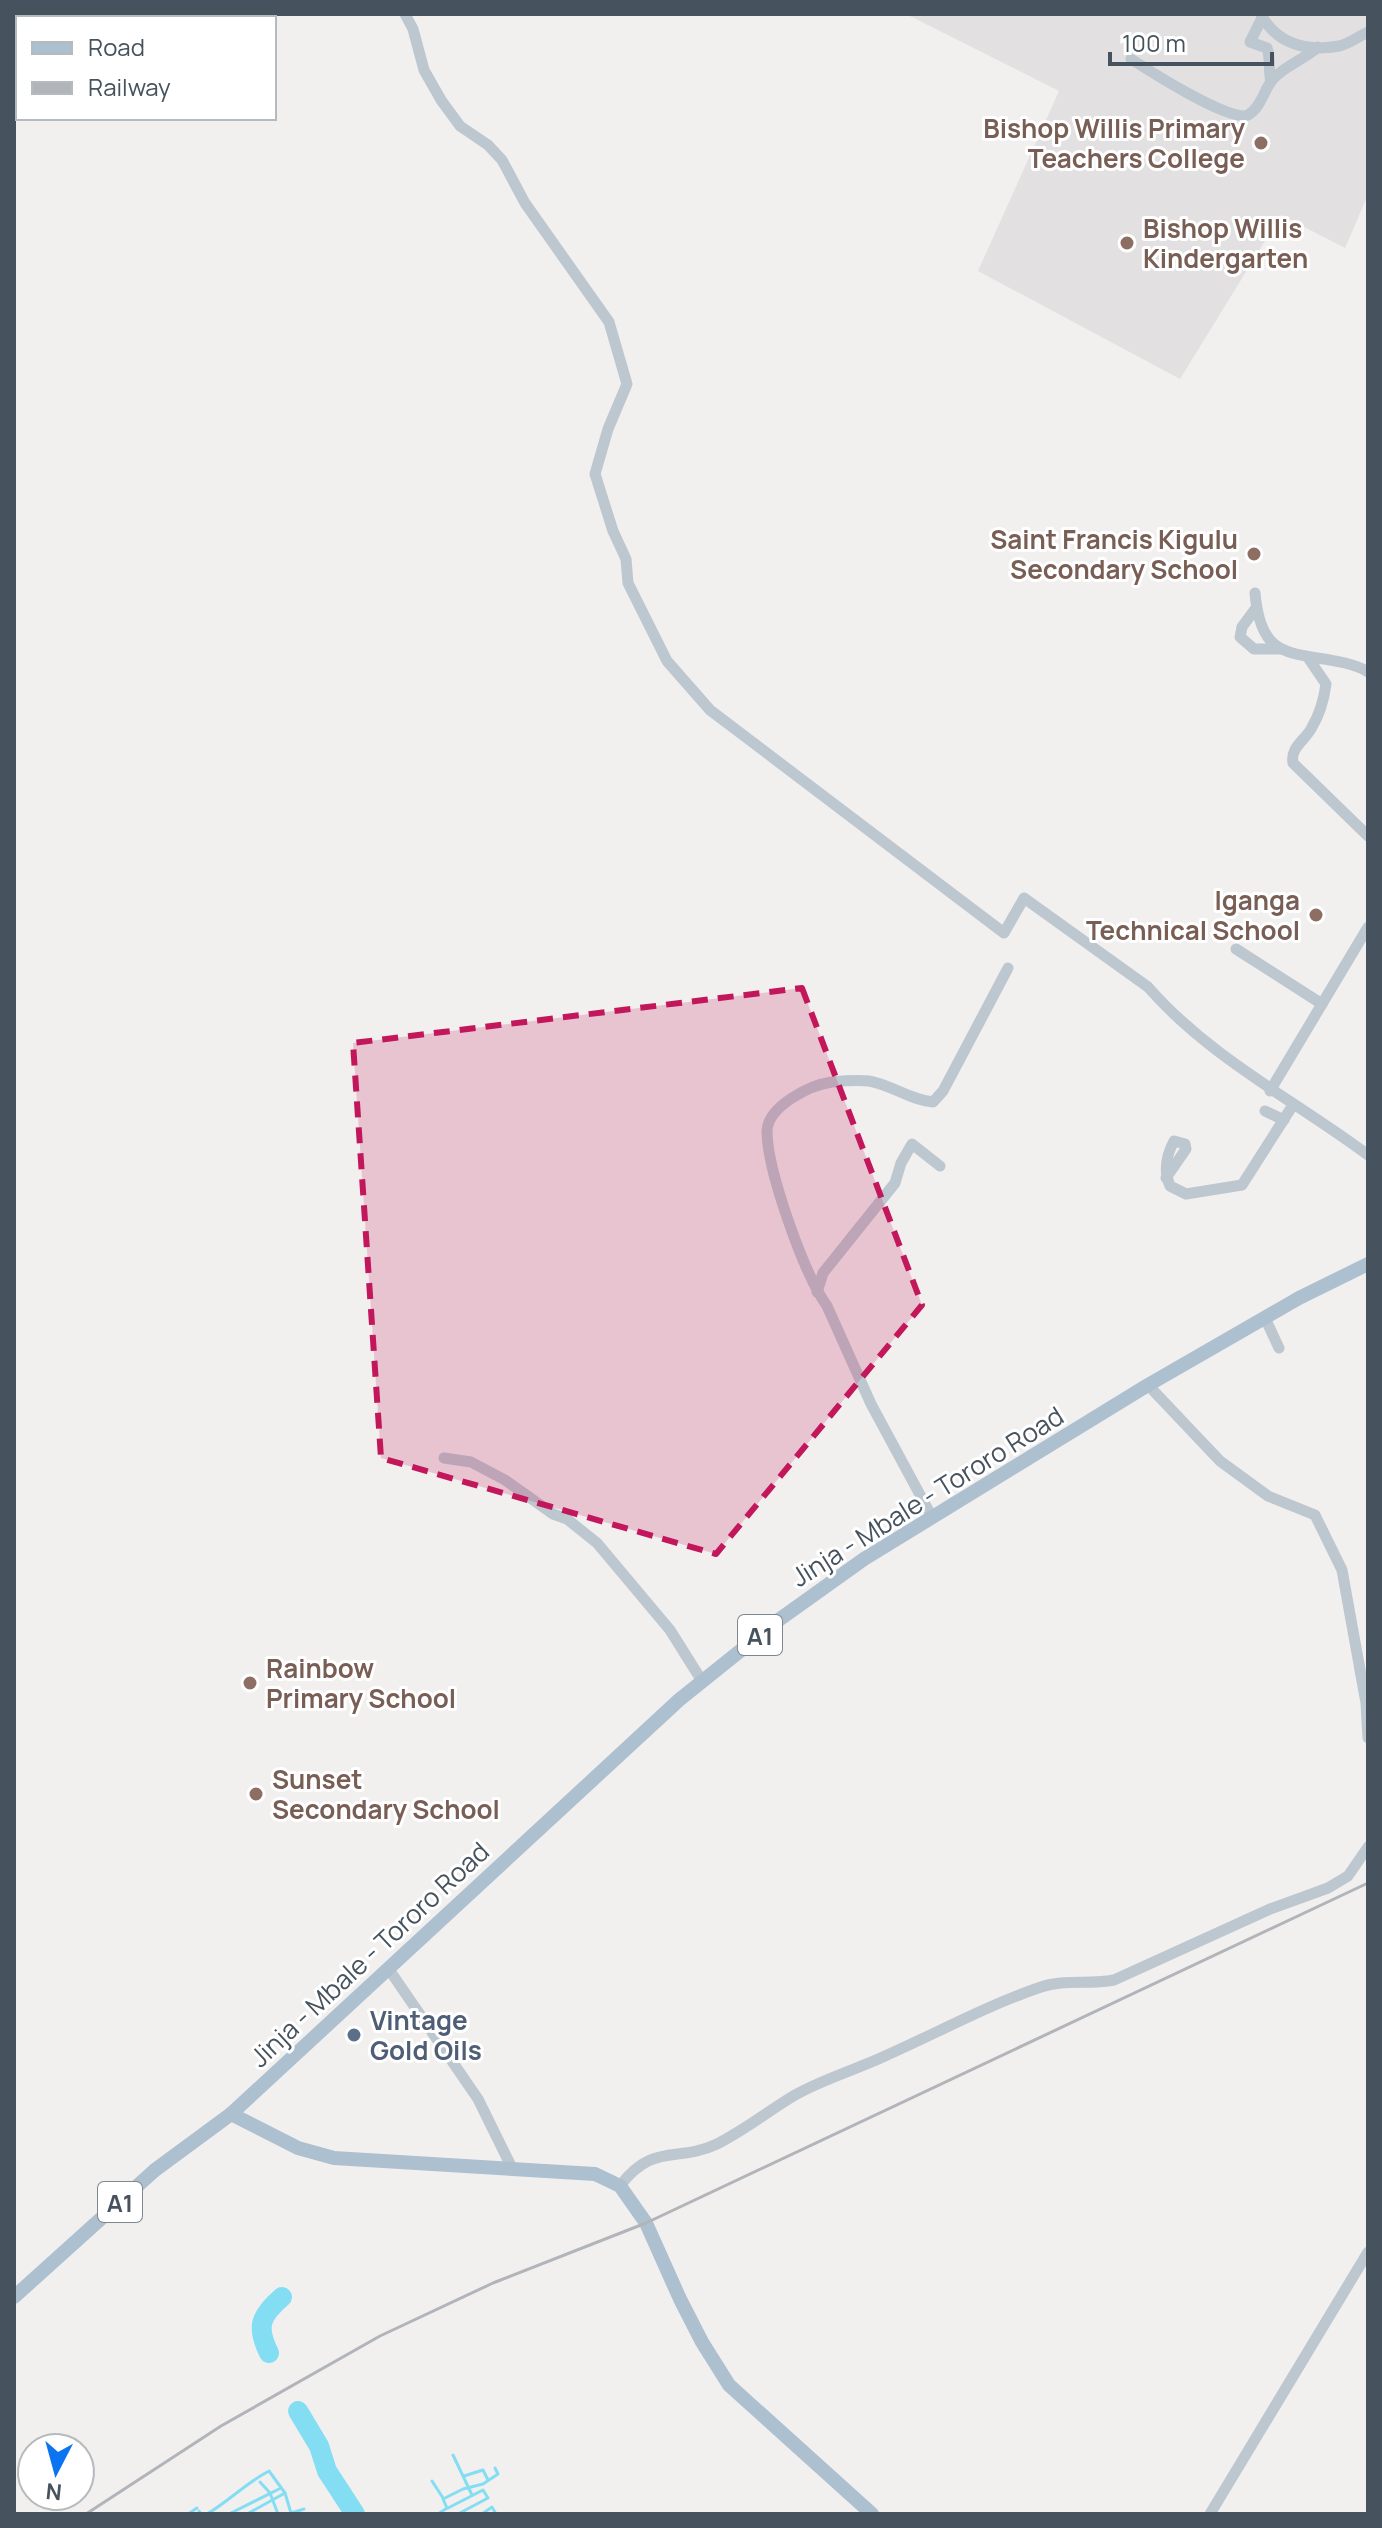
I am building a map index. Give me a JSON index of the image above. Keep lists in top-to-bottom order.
{
  "streets": {
    "main road": ["Jinja - Mbale - Tororo Road", "A1"]
  },
  "crossings": [
    ["Jinja - Mbale - Tororo Road", "A1"]
  ],
  "places": [
    "Bishop Willis Primary Teachers College",
    "Bishop Willis Kindergarten",
    "Saint Francis Kigulu Secondary School",
    "Iganga Technical School",
    "Rainbow Primary School",
    "Sunset Secondary School",
    "Vintage Gold Oils"
  ],
  "legend": ["Road", "Railway"],
  "scale_bar": "100 m",
  "north": "bottom"
}
